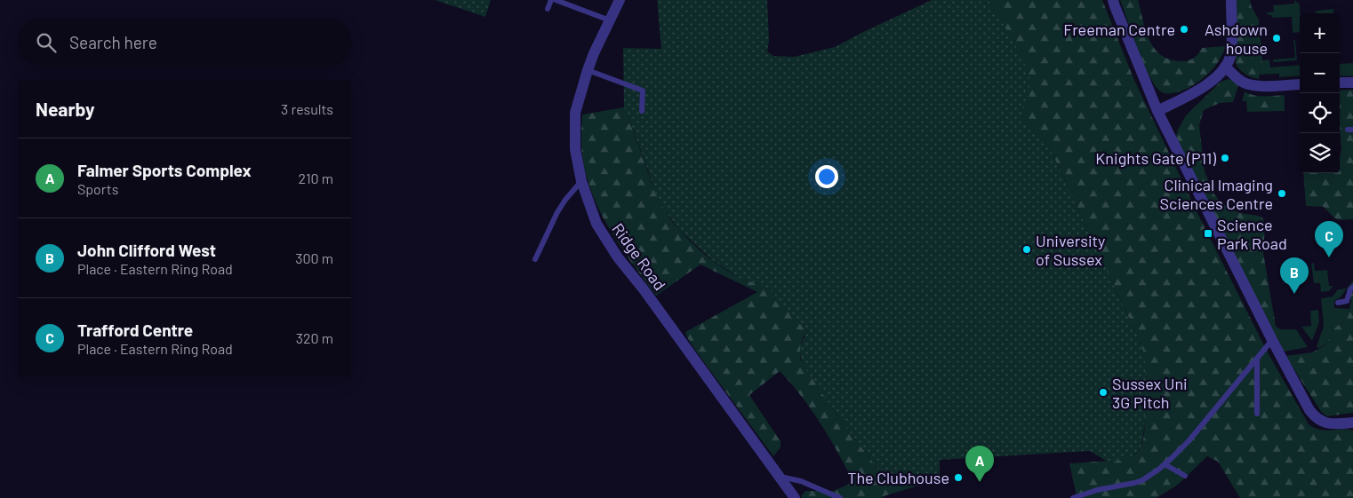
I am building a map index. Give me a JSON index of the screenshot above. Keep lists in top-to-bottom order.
{
  "streets": {
    "street": ["Ridge Road"]
  },
  "places": {
    "other": [
      "Freeman Centre",
      "Ashdown house",
      "Knights Gate (P11)",
      "Clinical Imaging Sciences Centre",
      "University of Sussex",
      "Sussex Uni 3G Pitch",
      "The Clubhouse"
    ],
    "transit": ["Science Park Road"]
  },
  "page": {
    "map_buttons": ["+", "−"],
    "search": "Search here",
    "heading": ["Nearby", "3 results"],
    "list": [
      {
        "mark": "A",
        "name": "Falmer Sports Complex",
        "note": "Sports",
        "value": "210 m"
      },
      {
        "mark": "B",
        "name": "John Clifford West",
        "note": "Place · Eastern Ring Road",
        "value": "300 m"
      },
      {
        "mark": "C",
        "name": "Trafford Centre",
        "note": "Place · Eastern Ring Road",
        "value": "320 m"
      }
    ],
    "pins": ["C", "B", "A"]
  }
}
